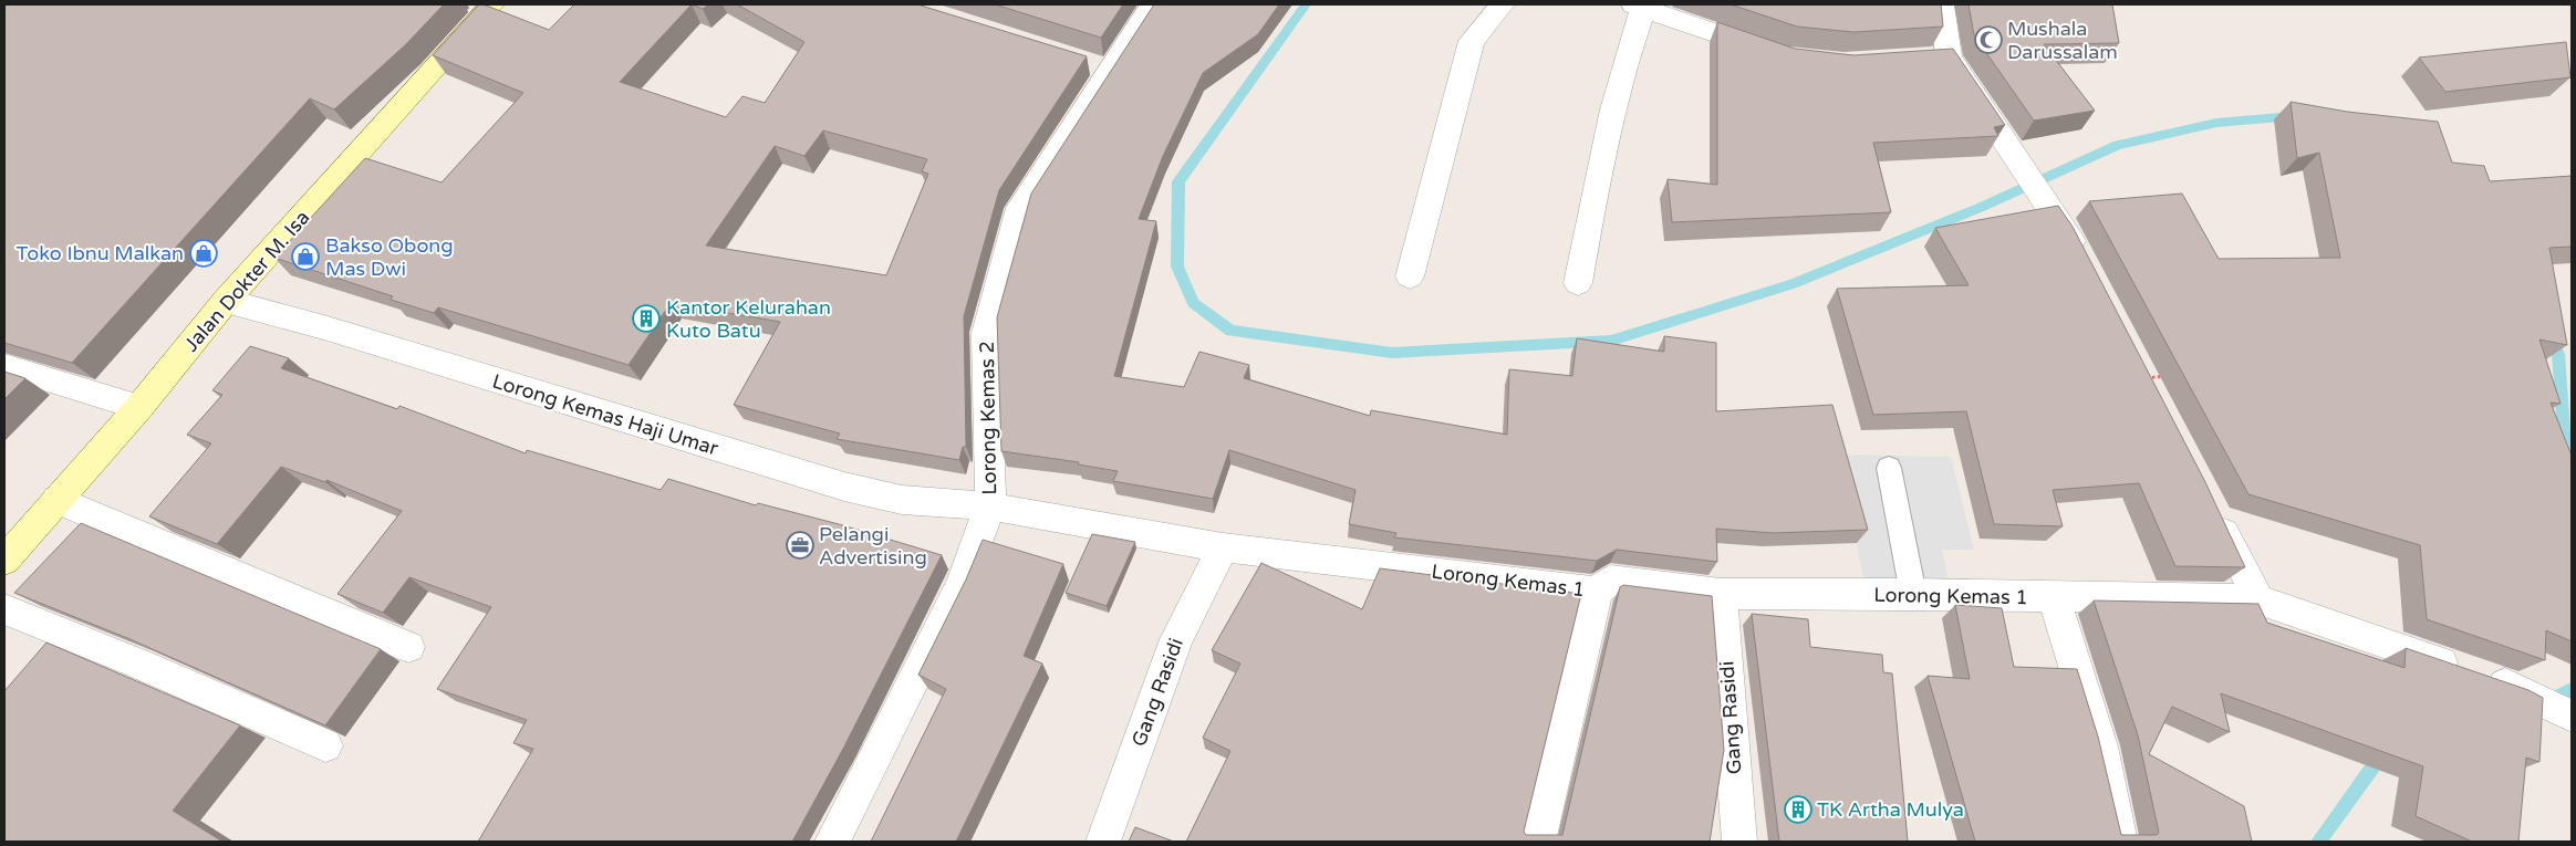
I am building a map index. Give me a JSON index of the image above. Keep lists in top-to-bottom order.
{
  "streets": {
    "street": [
      "Jalan Dokter M. Isa",
      "Lorong Kemas Haji Umar",
      "Lorong Kemas 2",
      "Lorong Kemas 1",
      "Gang Rasidi"
    ]
  },
  "crossings": [
    ["Jalan Dokter M. Isa", "Lorong Kemas Haji Umar"],
    ["Lorong Kemas Haji Umar", "Lorong Kemas 2"],
    ["Lorong Kemas Haji Umar", "Lorong Kemas 1"],
    ["Lorong Kemas 2", "Lorong Kemas 1"],
    ["Lorong Kemas 1", "Gang Rasidi"]
  ],
  "places": {
    "mosque": ["Mushala Darussalam"],
    "shop": ["Toko Ibnu Malkan", "Bakso Obong Mas Dwi"],
    "building": ["Kantor Kelurahan Kuto Batu", "TK Artha Mulya"],
    "office": ["Pelangi Advertising"]
  }
}
